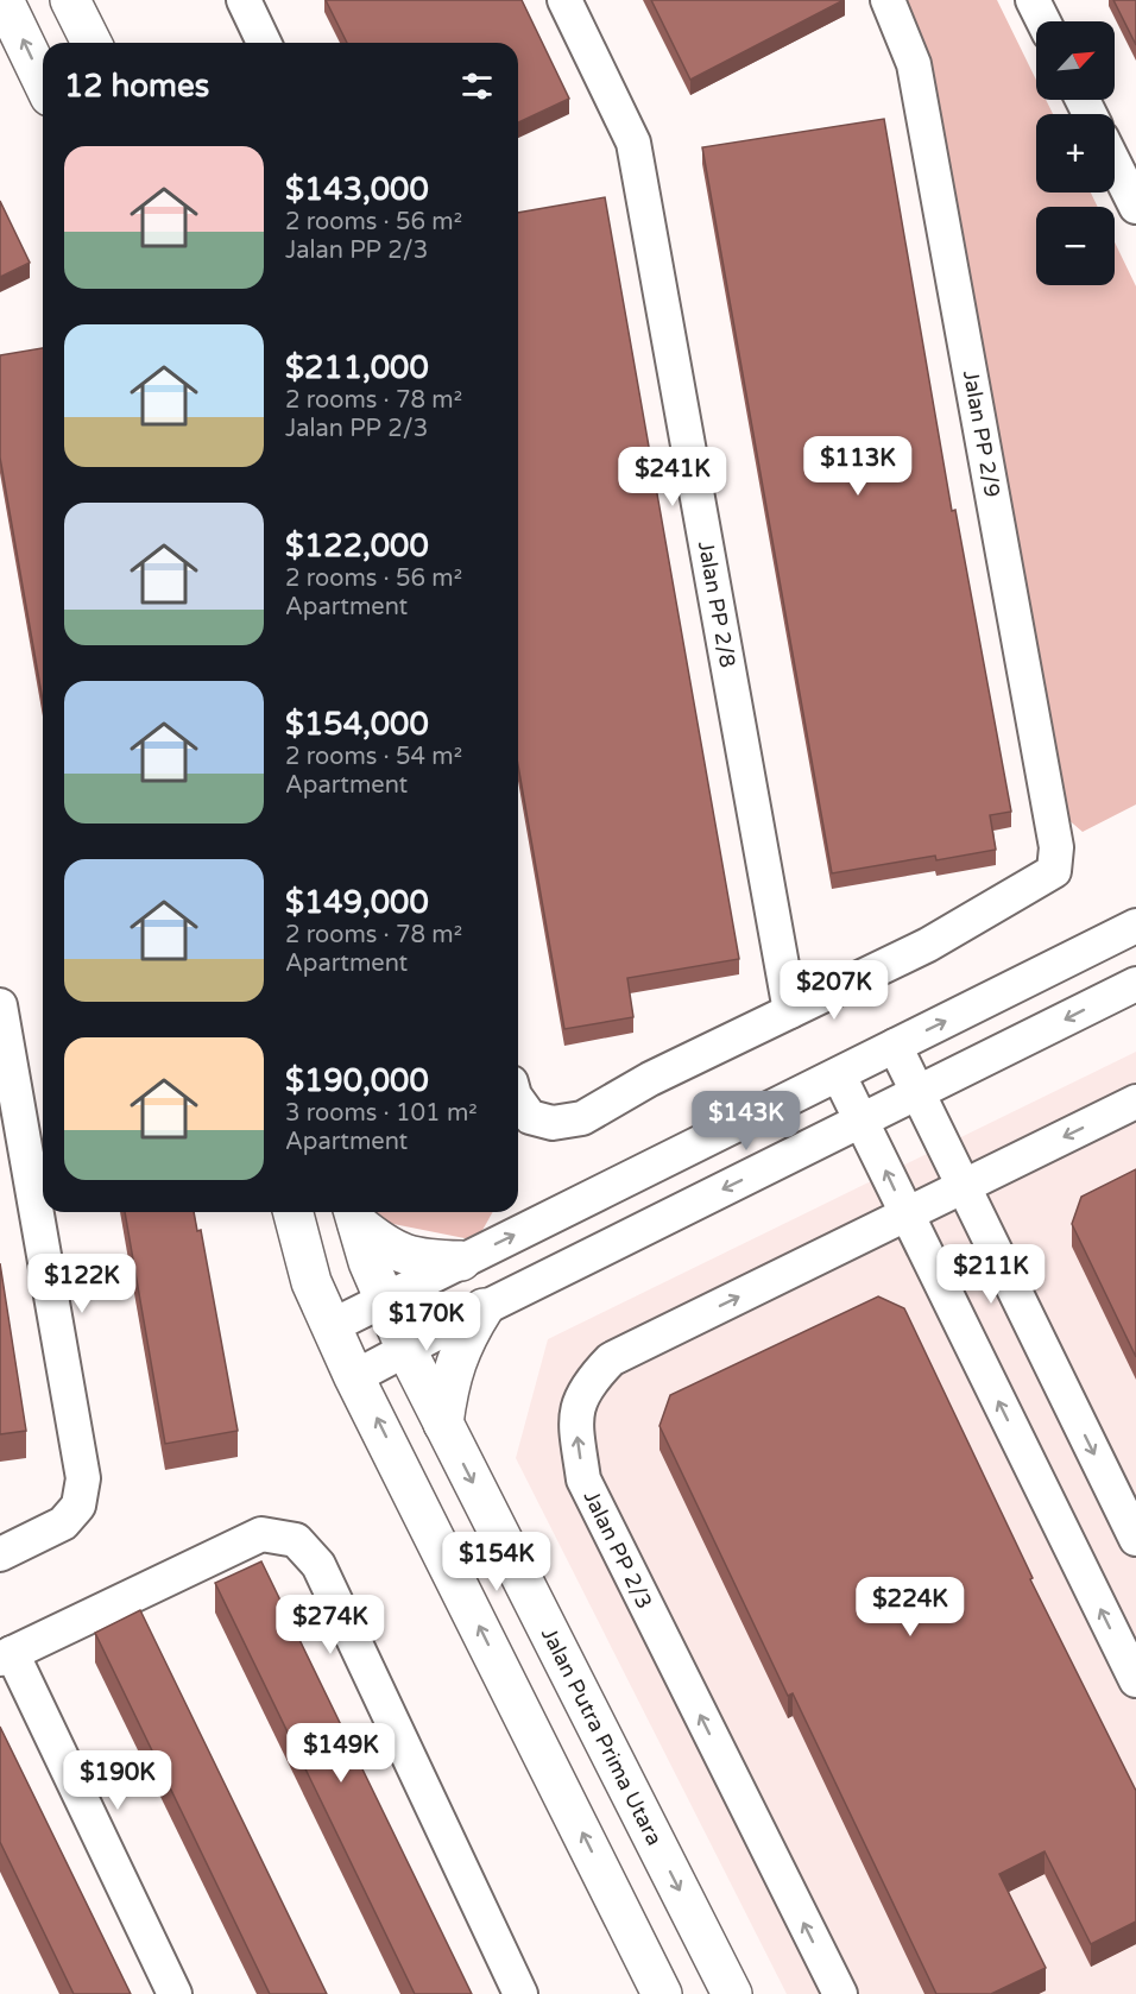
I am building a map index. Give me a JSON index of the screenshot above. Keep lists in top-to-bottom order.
{
  "streets": {
    "main road": ["Jalan Putra Prima Utara"],
    "street": ["Jalan PP 2/9", "Jalan PP 2/8", "Jalan PP 2/3"]
  },
  "crossings": [
    ["Jalan PP 2/9", "Jalan PP 2/8"]
  ],
  "north": "top right",
  "page": {
    "map_buttons": ["+", "−"],
    "heading": "12 homes",
    "list": [
      {
        "name": "$143,000",
        "note": "2 rooms · 56 m² · Jalan PP 2/3"
      },
      {
        "name": "$211,000",
        "note": "2 rooms · 78 m² · Jalan PP 2/3"
      },
      {
        "name": "$122,000",
        "note": "2 rooms · 56 m² · Apartment"
      },
      {
        "name": "$154,000",
        "note": "2 rooms · 54 m² · Apartment"
      },
      {
        "name": "$149,000",
        "note": "2 rooms · 78 m² · Apartment"
      },
      {
        "name": "$190,000",
        "note": "3 rooms · 101 m² · Apartment"
      }
    ],
    "price": [
      "$113K",
      "$241K",
      "$207K",
      "$143K",
      "$211K",
      "$122K",
      "$170K",
      "$154K",
      "$224K",
      "$274K",
      "$149K",
      "$190K"
    ]
  }
}
